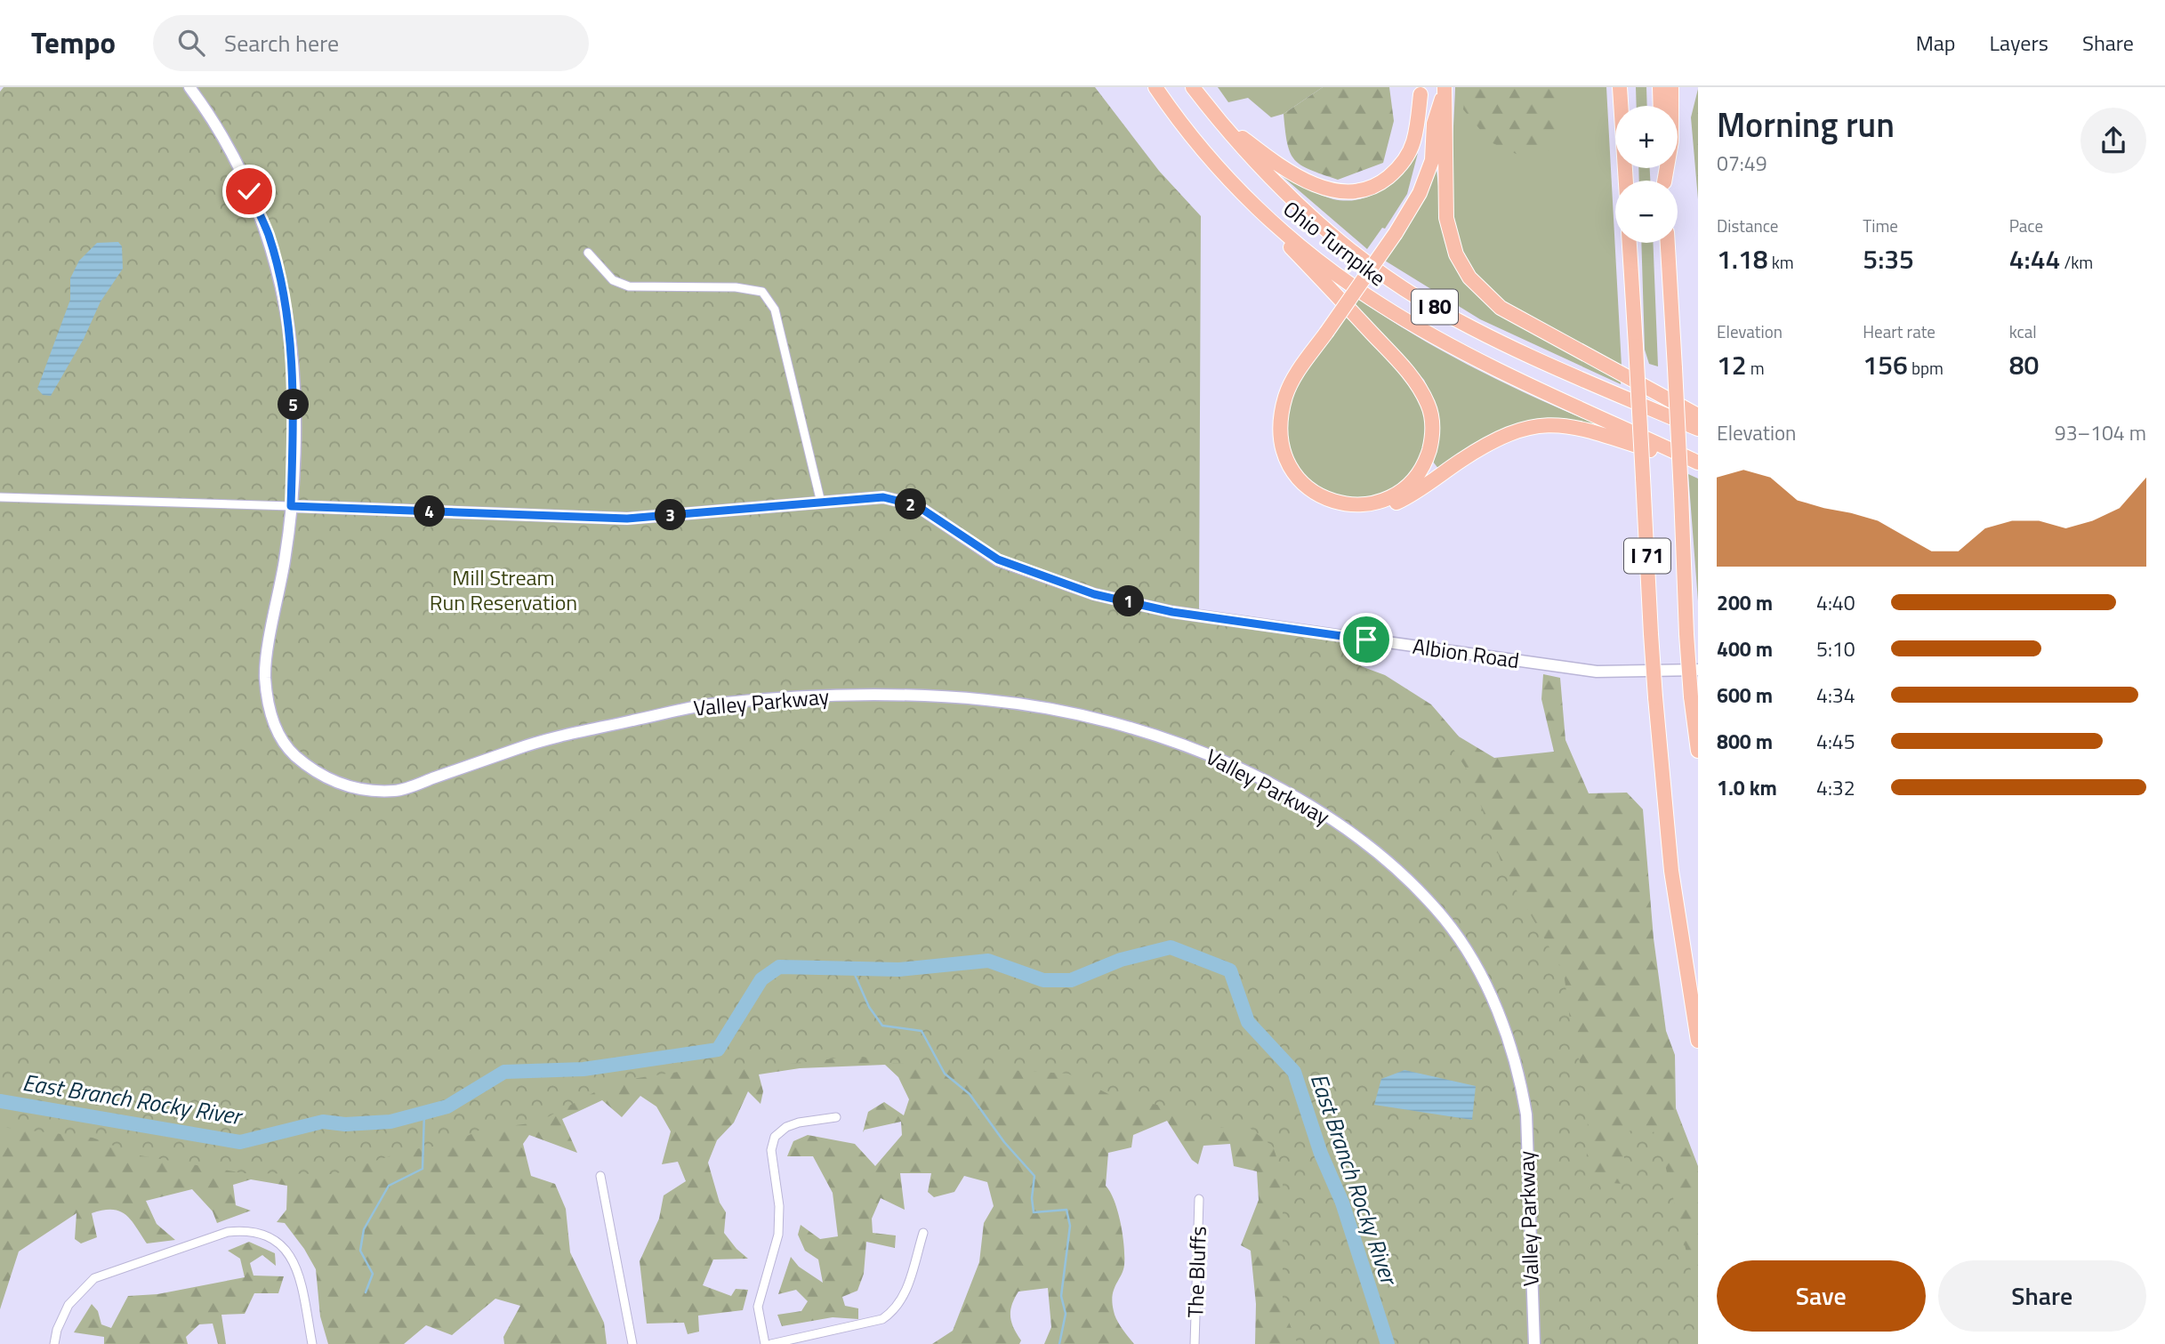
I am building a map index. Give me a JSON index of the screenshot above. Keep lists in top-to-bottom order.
{
  "streets": {
    "highway": ["Ohio Turnpike", "I 80", "I 71"],
    "street": ["Albion Road", "Valley Parkway", "The Bluffs"]
  },
  "crossings": [
    ["Albion Road", "Valley Parkway"]
  ],
  "water": ["East Branch Rocky River"],
  "parks": ["Mill Stream Run Reservation"],
  "page": {
    "header": "Tempo",
    "search": "Search here",
    "nav": ["Map", "Layers", "Share"],
    "heading": ["Morning run", "07:49"],
    "map_buttons": ["+", "−"],
    "stats": [
      ["Distance", "1.18 km"],
      ["Time", "5:35"],
      ["Pace", "4:44 /km"],
      ["Elevation", "12 m"],
      ["Heart rate", "156 bpm"],
      ["kcal", "80"]
    ],
    "pins": [
      "5",
      "2",
      "4",
      "3",
      "1"
    ],
    "chart": ["Elevation", "93–104 m"],
    "list": [
      {
        "name": "200 m",
        "note": "4:40"
      },
      {
        "name": "400 m",
        "note": "5:10"
      },
      {
        "name": "600 m",
        "note": "4:34"
      },
      {
        "name": "800 m",
        "note": "4:45"
      },
      {
        "name": "1.0 km",
        "note": "4:32"
      }
    ],
    "buttons": ["Save", "Share"]
  }
}
